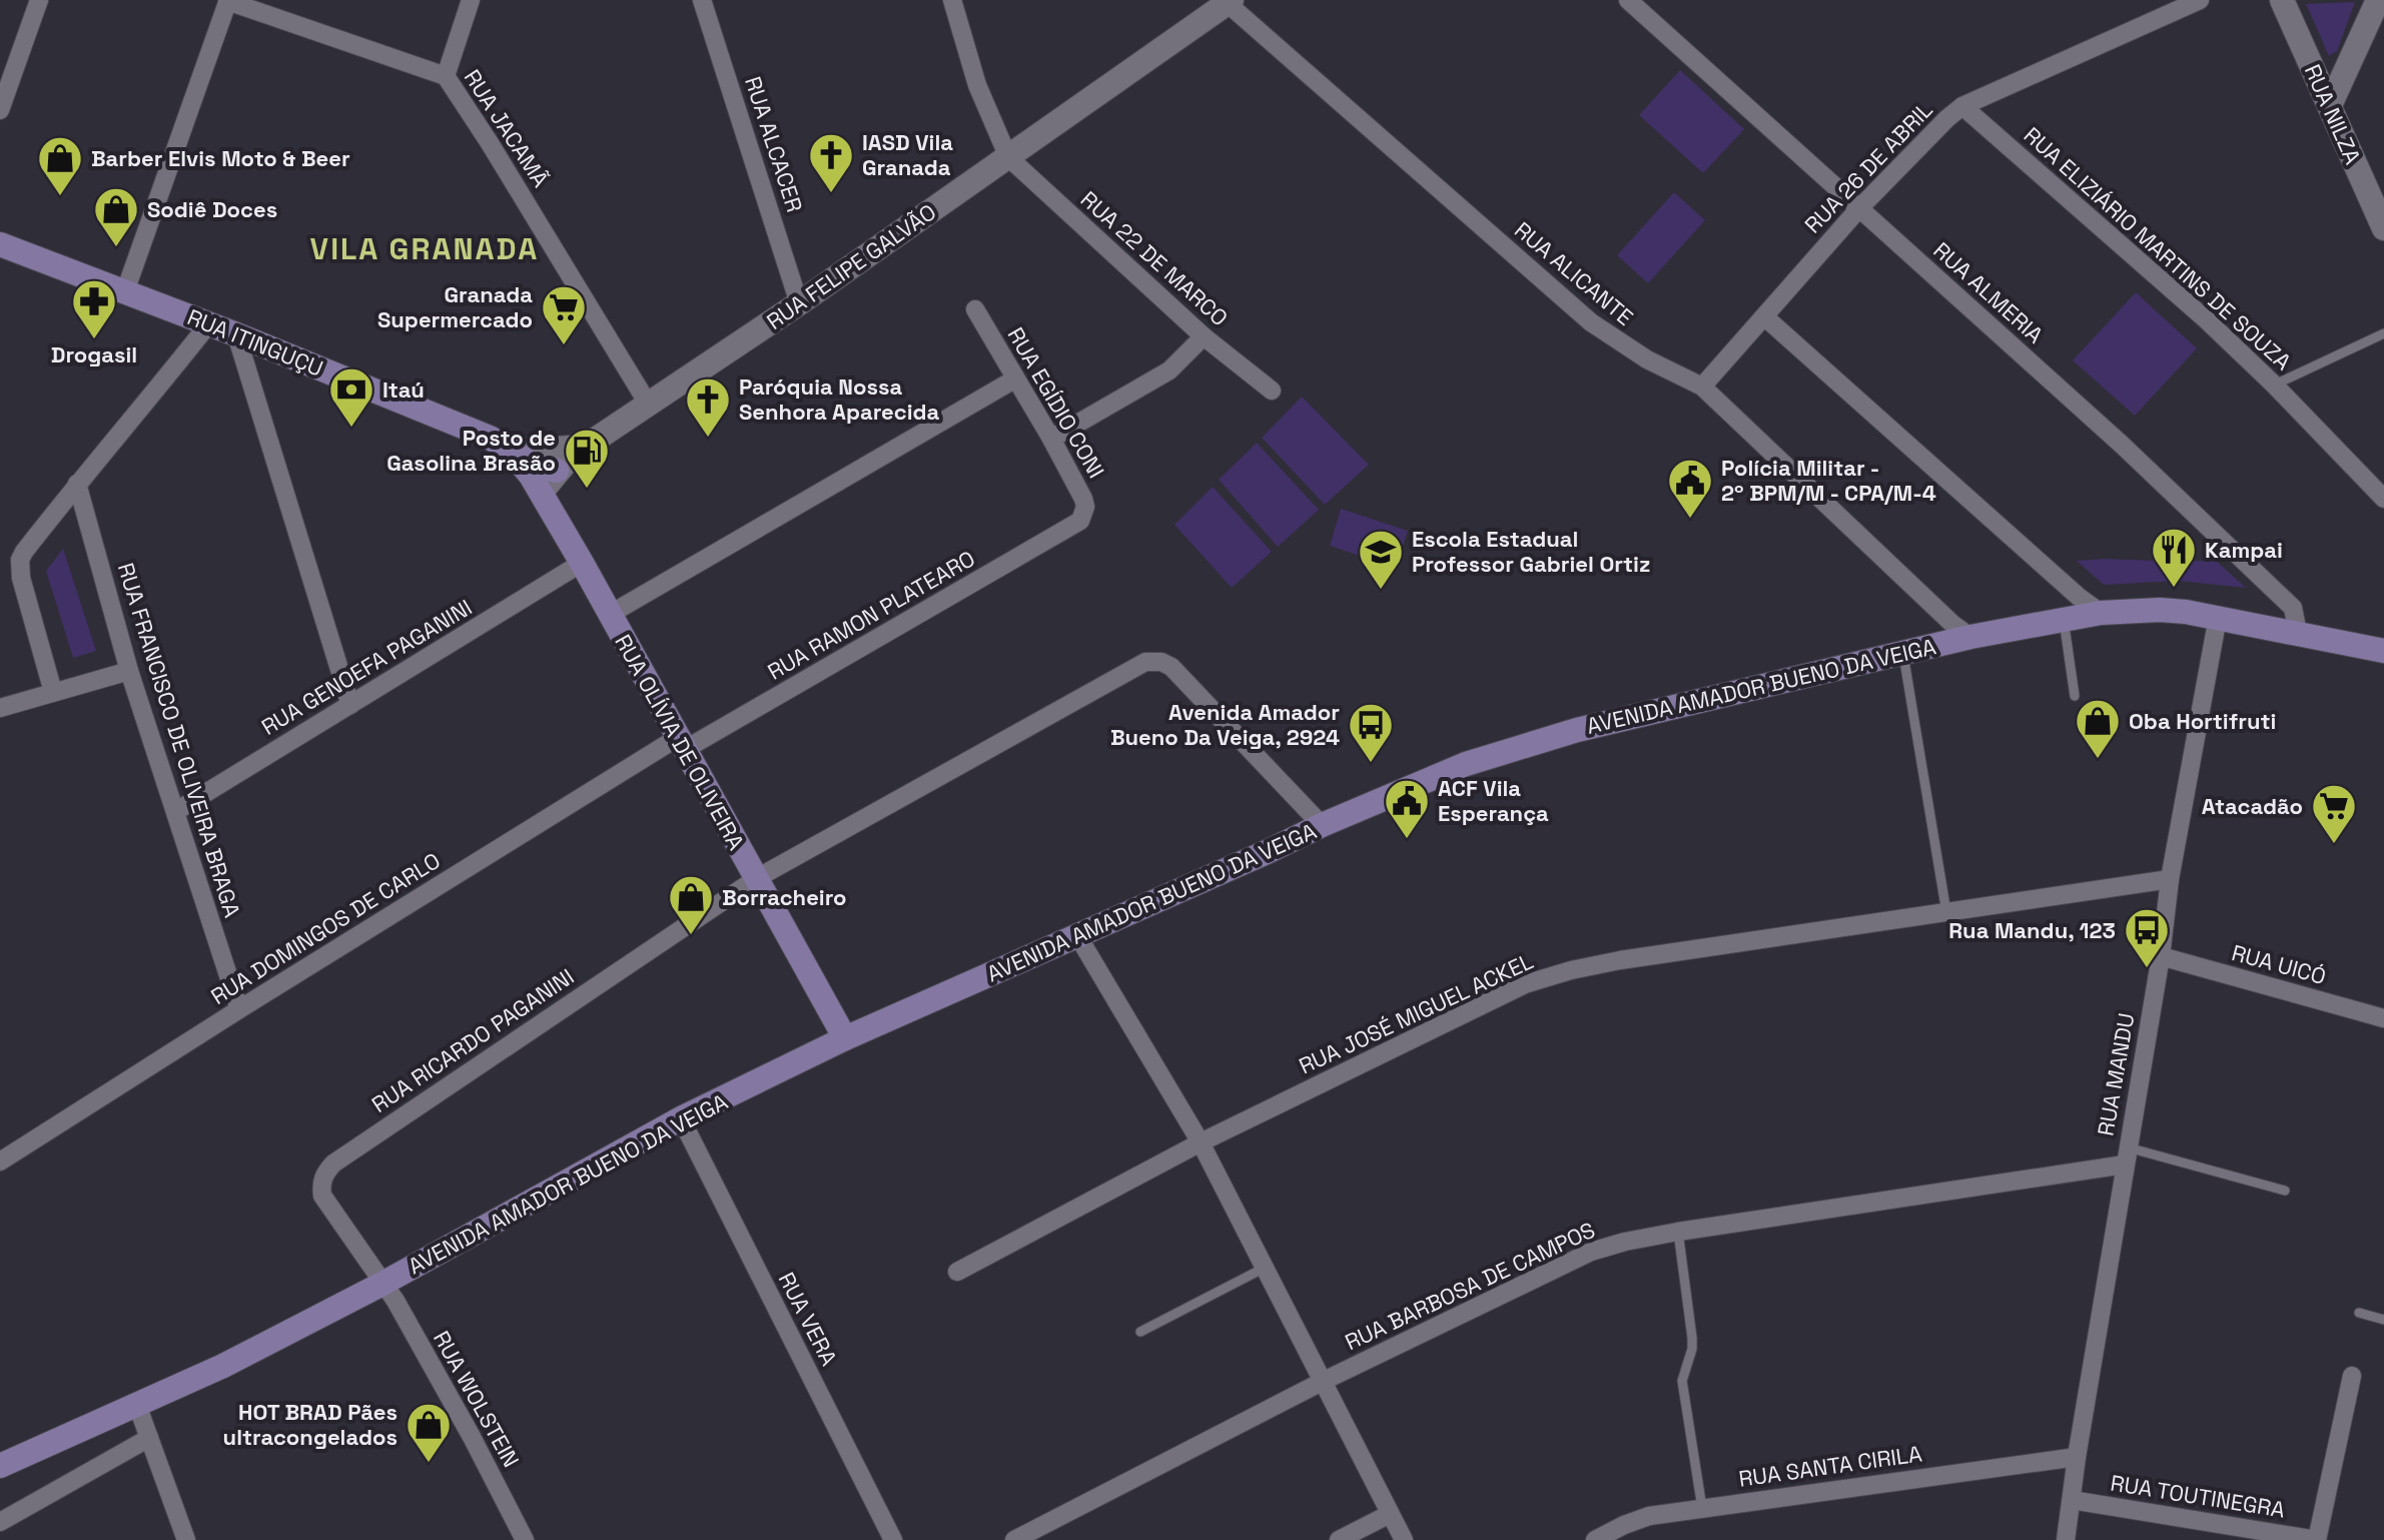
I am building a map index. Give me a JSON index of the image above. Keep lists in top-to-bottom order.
{
  "streets": {
    "main road": ["RUA ITINGUÇU", "AVENIDA AMADOR BUENO DA VEIGA", "RUA OLÍVIA DE OLIVEIRA"],
    "street": [
      "RUA NILZA",
      "RUA JACAMÃ",
      "RUA ALCACER",
      "RUA 26 DE ABRIL",
      "RUA ELIZIÁRIO MARTINS DE SOUZA",
      "RUA 22 DE MARCO",
      "RUA FELIPE GALVÃO",
      "RUA ALICANTE",
      "RUA ALMERIA",
      "RUA EGÍDIO CONI",
      "RUA RAMON PLATEARO",
      "RUA GENOEFA PAGANINI",
      "RUA FRANCISCO DE OLIVEIRA BRAGA",
      "RUA DOMINGOS DE CARLO",
      "RUA UICÓ",
      "RUA JOSÉ MIGUEL ACKEL",
      "RUA RICARDO PAGANINI",
      "RUA MANDU",
      "RUA BARBOSA DE CAMPOS",
      "RUA VERA",
      "RUA WOLSTEIN",
      "RUA SANTA CIRILA",
      "RUA TOUTINEGRA"
    ]
  },
  "crossings": [
    ["RUA JACAMÃ", "RUA FELIPE GALVÃO"],
    ["RUA ALCACER", "RUA FELIPE GALVÃO"],
    ["RUA 26 DE ABRIL", "RUA ELIZIÁRIO MARTINS DE SOUZA"],
    ["RUA 26 DE ABRIL", "RUA ALICANTE"],
    ["RUA 26 DE ABRIL", "RUA ALMERIA"],
    ["RUA 22 DE MARCO", "RUA FELIPE GALVÃO"],
    ["RUA FELIPE GALVÃO", "RUA ALICANTE"],
    ["RUA FELIPE GALVÃO", "RUA ITINGUÇU"],
    ["RUA FELIPE GALVÃO", "RUA OLÍVIA DE OLIVEIRA"],
    ["RUA ALICANTE", "AVENIDA AMADOR BUENO DA VEIGA"],
    ["RUA ALMERIA", "AVENIDA AMADOR BUENO DA VEIGA"],
    ["RUA ITINGUÇU", "RUA OLÍVIA DE OLIVEIRA"],
    ["RUA EGÍDIO CONI", "RUA RAMON PLATEARO"],
    ["RUA RAMON PLATEARO", "RUA OLÍVIA DE OLIVEIRA"],
    ["RUA RAMON PLATEARO", "RUA DOMINGOS DE CARLO"],
    ["RUA GENOEFA PAGANINI", "RUA FRANCISCO DE OLIVEIRA BRAGA"],
    ["RUA GENOEFA PAGANINI", "RUA OLÍVIA DE OLIVEIRA"],
    ["AVENIDA AMADOR BUENO DA VEIGA", "RUA OLÍVIA DE OLIVEIRA"],
    ["AVENIDA AMADOR BUENO DA VEIGA", "RUA RICARDO PAGANINI"],
    ["AVENIDA AMADOR BUENO DA VEIGA", "RUA MANDU"],
    ["AVENIDA AMADOR BUENO DA VEIGA", "RUA VERA"],
    ["AVENIDA AMADOR BUENO DA VEIGA", "RUA WOLSTEIN"],
    ["RUA FRANCISCO DE OLIVEIRA BRAGA", "RUA DOMINGOS DE CARLO"],
    ["RUA OLÍVIA DE OLIVEIRA", "RUA DOMINGOS DE CARLO"],
    ["RUA OLÍVIA DE OLIVEIRA", "RUA RICARDO PAGANINI"],
    ["RUA UICÓ", "RUA MANDU"],
    ["RUA JOSÉ MIGUEL ACKEL", "RUA MANDU"],
    ["RUA RICARDO PAGANINI", "RUA WOLSTEIN"],
    ["RUA MANDU", "RUA BARBOSA DE CAMPOS"],
    ["RUA MANDU", "RUA SANTA CIRILA"],
    ["RUA MANDU", "RUA TOUTINEGRA"]
  ],
  "districts": ["VILA GRANADA"],
  "places": {
    "church": ["IASD Vila Granada", "Paróquia Nossa Senhora Aparecida"],
    "shop": [
      "Barber Elvis Moto & Beer",
      "Sodiê Doces",
      "Oba Hortifruti",
      "Borracheiro",
      "HOT BRAD Pães ultracongelados"
    ],
    "pharmacy": ["Drogasil"],
    "supermarket": ["Granada Supermercado", "Atacadão"],
    "bank": ["Itaú"],
    "fuel station": ["Posto de Gasolina Brasão"],
    "public building": ["Polícia Militar - 2º BPM/M - CPA/M-4", "ACF Vila Esperança"],
    "restaurant": ["Kampai"],
    "school or university": ["Escola Estadual Professor Gabriel Ortiz"],
    "bus stop": ["Avenida Amador Bueno Da Veiga, 2924", "Rua Mandu, 123"]
  }
}
